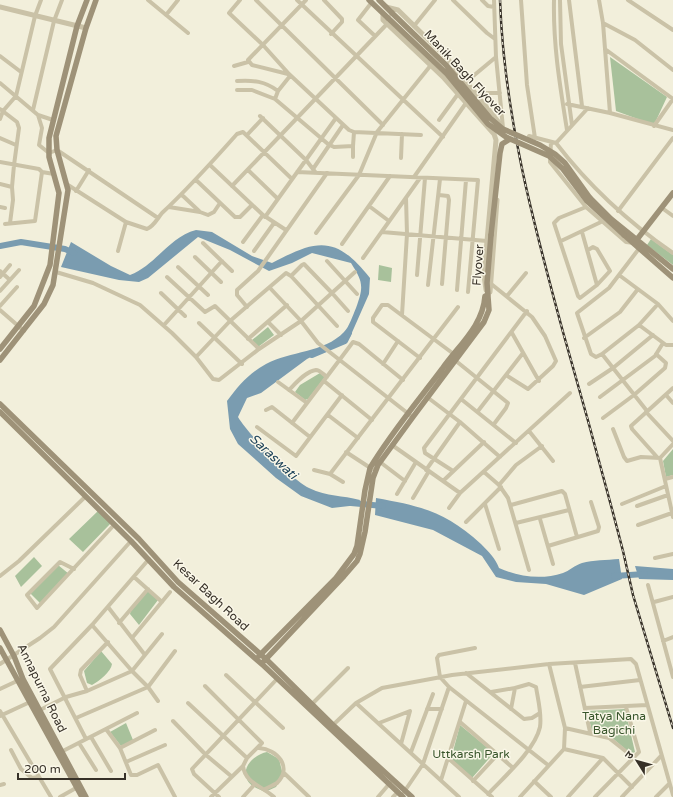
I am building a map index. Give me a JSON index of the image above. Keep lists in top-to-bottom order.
{
  "streets": {
    "main road": [
      "Manik Bagh Flyover",
      "Flyover",
      "Kesar Bagh Road",
      "Annapurna Road"
    ]
  },
  "crossings": [
    ["Manik Bagh Flyover", "Flyover"]
  ],
  "water": ["Saraswati"],
  "parks": ["Tatya Nana Bagichi", "Uttkarsh Park"],
  "scale_bar": "200 m",
  "north": "top left"
}
